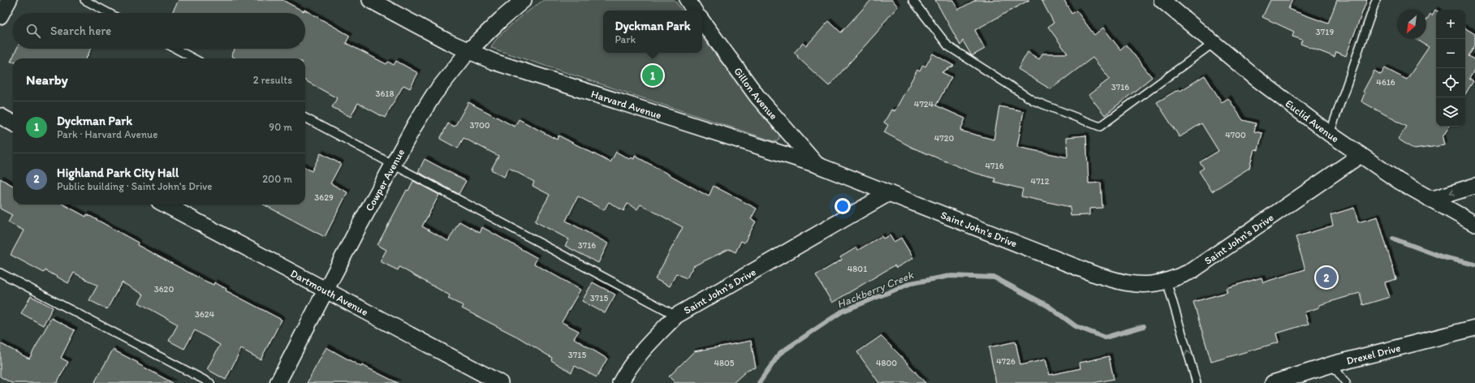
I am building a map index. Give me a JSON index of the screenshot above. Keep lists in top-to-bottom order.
{
  "streets": {
    "street": [
      "Gillon Avenue",
      "Harvard Avenue",
      "Euclid Avenue",
      "Cowper Avenue",
      "Saint John's Drive",
      "Dartmouth Avenue",
      "Drexel Drive"
    ]
  },
  "crossings": [
    ["Gillon Avenue", "Harvard Avenue"],
    ["Harvard Avenue", "Cowper Avenue"],
    ["Harvard Avenue", "Saint John's Drive"],
    ["Euclid Avenue", "Saint John's Drive"],
    ["Cowper Avenue", "Dartmouth Avenue"]
  ],
  "water": ["Hackberry Creek"],
  "house_numbers": [
    "3719",
    "4616",
    "3716",
    "3618",
    "4724",
    "3700",
    "4700",
    "4720",
    "4716",
    "4712",
    "3629",
    "3716",
    "4801",
    "3620",
    "3715",
    "3624",
    "3715",
    "4726",
    "4805",
    "4800"
  ],
  "north": "bottom left",
  "page": {
    "map_buttons": ["+", "−"],
    "popup": ["Dyckman Park", "Park"],
    "search": "Search here",
    "heading": ["Nearby", "2 results"],
    "pins": ["1", "2"],
    "list": [
      {
        "mark": "1",
        "name": "Dyckman Park",
        "note": "Park · Harvard Avenue",
        "value": "90 m"
      },
      {
        "mark": "2",
        "name": "Highland Park City Hall",
        "note": "Public building · Saint John's Drive",
        "value": "200 m"
      }
    ]
  }
}
